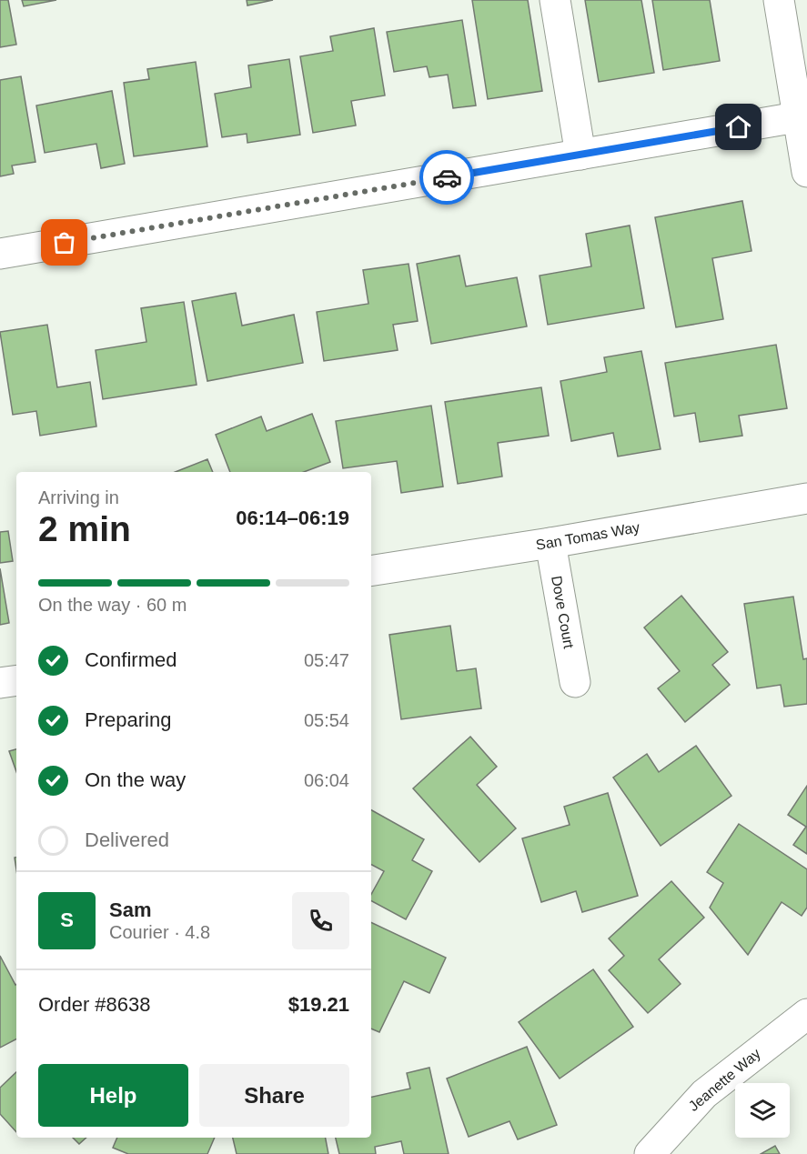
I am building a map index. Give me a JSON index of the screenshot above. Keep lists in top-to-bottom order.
{
  "streets": {
    "street": ["San Tomas Way", "Dove Court", "Jeanette Way"]
  },
  "crossings": [
    ["San Tomas Way", "Dove Court"]
  ],
  "page": {
    "heading": ["2 min", "Arriving in", "06:14–06:19"],
    "panel": [
      "Sam",
      "Courier · 4.8",
      "Order #8638",
      "$19.21"
    ],
    "bar": "On the way · 60 m",
    "list": [
      ["Confirmed", "05:47"],
      ["Preparing", "05:54"],
      ["On the way", "06:04"],
      "Delivered"
    ],
    "round": "S",
    "buttons": ["Help", "Share"]
  }
}
